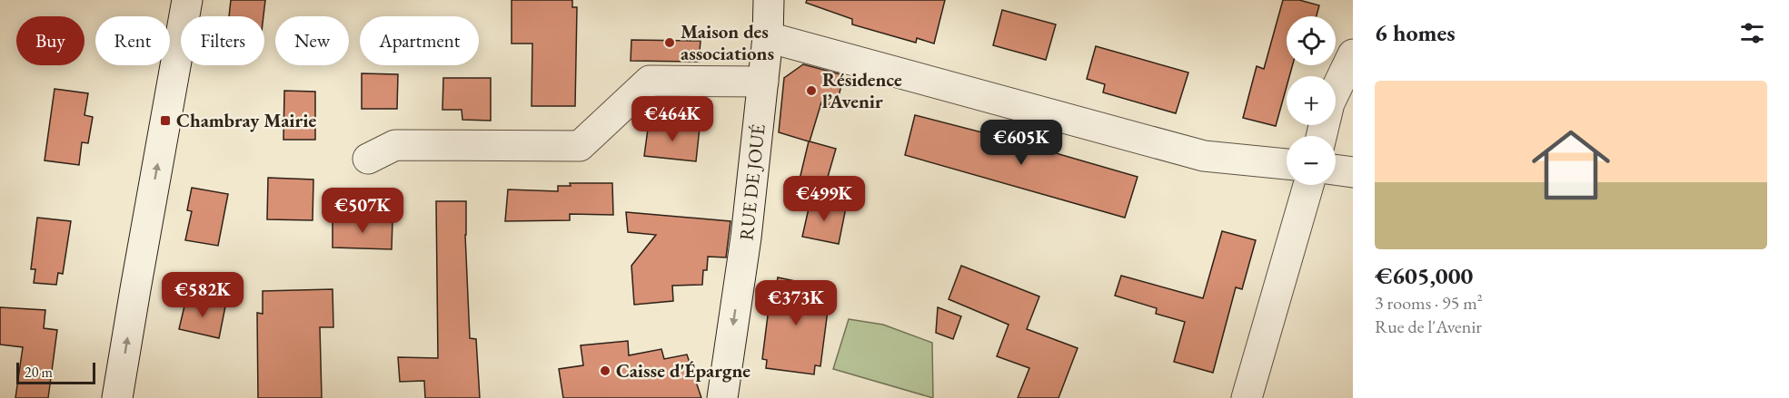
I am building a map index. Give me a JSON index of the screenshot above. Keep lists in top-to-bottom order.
{
  "streets": {
    "street": ["RUE DE JOUÉ"]
  },
  "one_way": ["RUE DE JOUÉ"],
  "places": {
    "other": ["Maison des associations", "Résidence l’Avenir", "Caisse d'Épargne"],
    "transit": ["Chambray Mairie"]
  },
  "scale_bar": "20 m",
  "page": {
    "heading": "6 homes",
    "map_buttons": ["+", "−"],
    "chip": [
      "Buy",
      "Rent",
      "Filters",
      "New",
      "Apartment"
    ],
    "list": [
      {
        "name": "€605,000",
        "note": "3 rooms · 95 m² · Rue de l'Avenir"
      }
    ],
    "price": [
      "€464K",
      "€605K",
      "€499K",
      "€507K",
      "€582K",
      "€373K"
    ],
    "scale": "20 m"
  }
}
